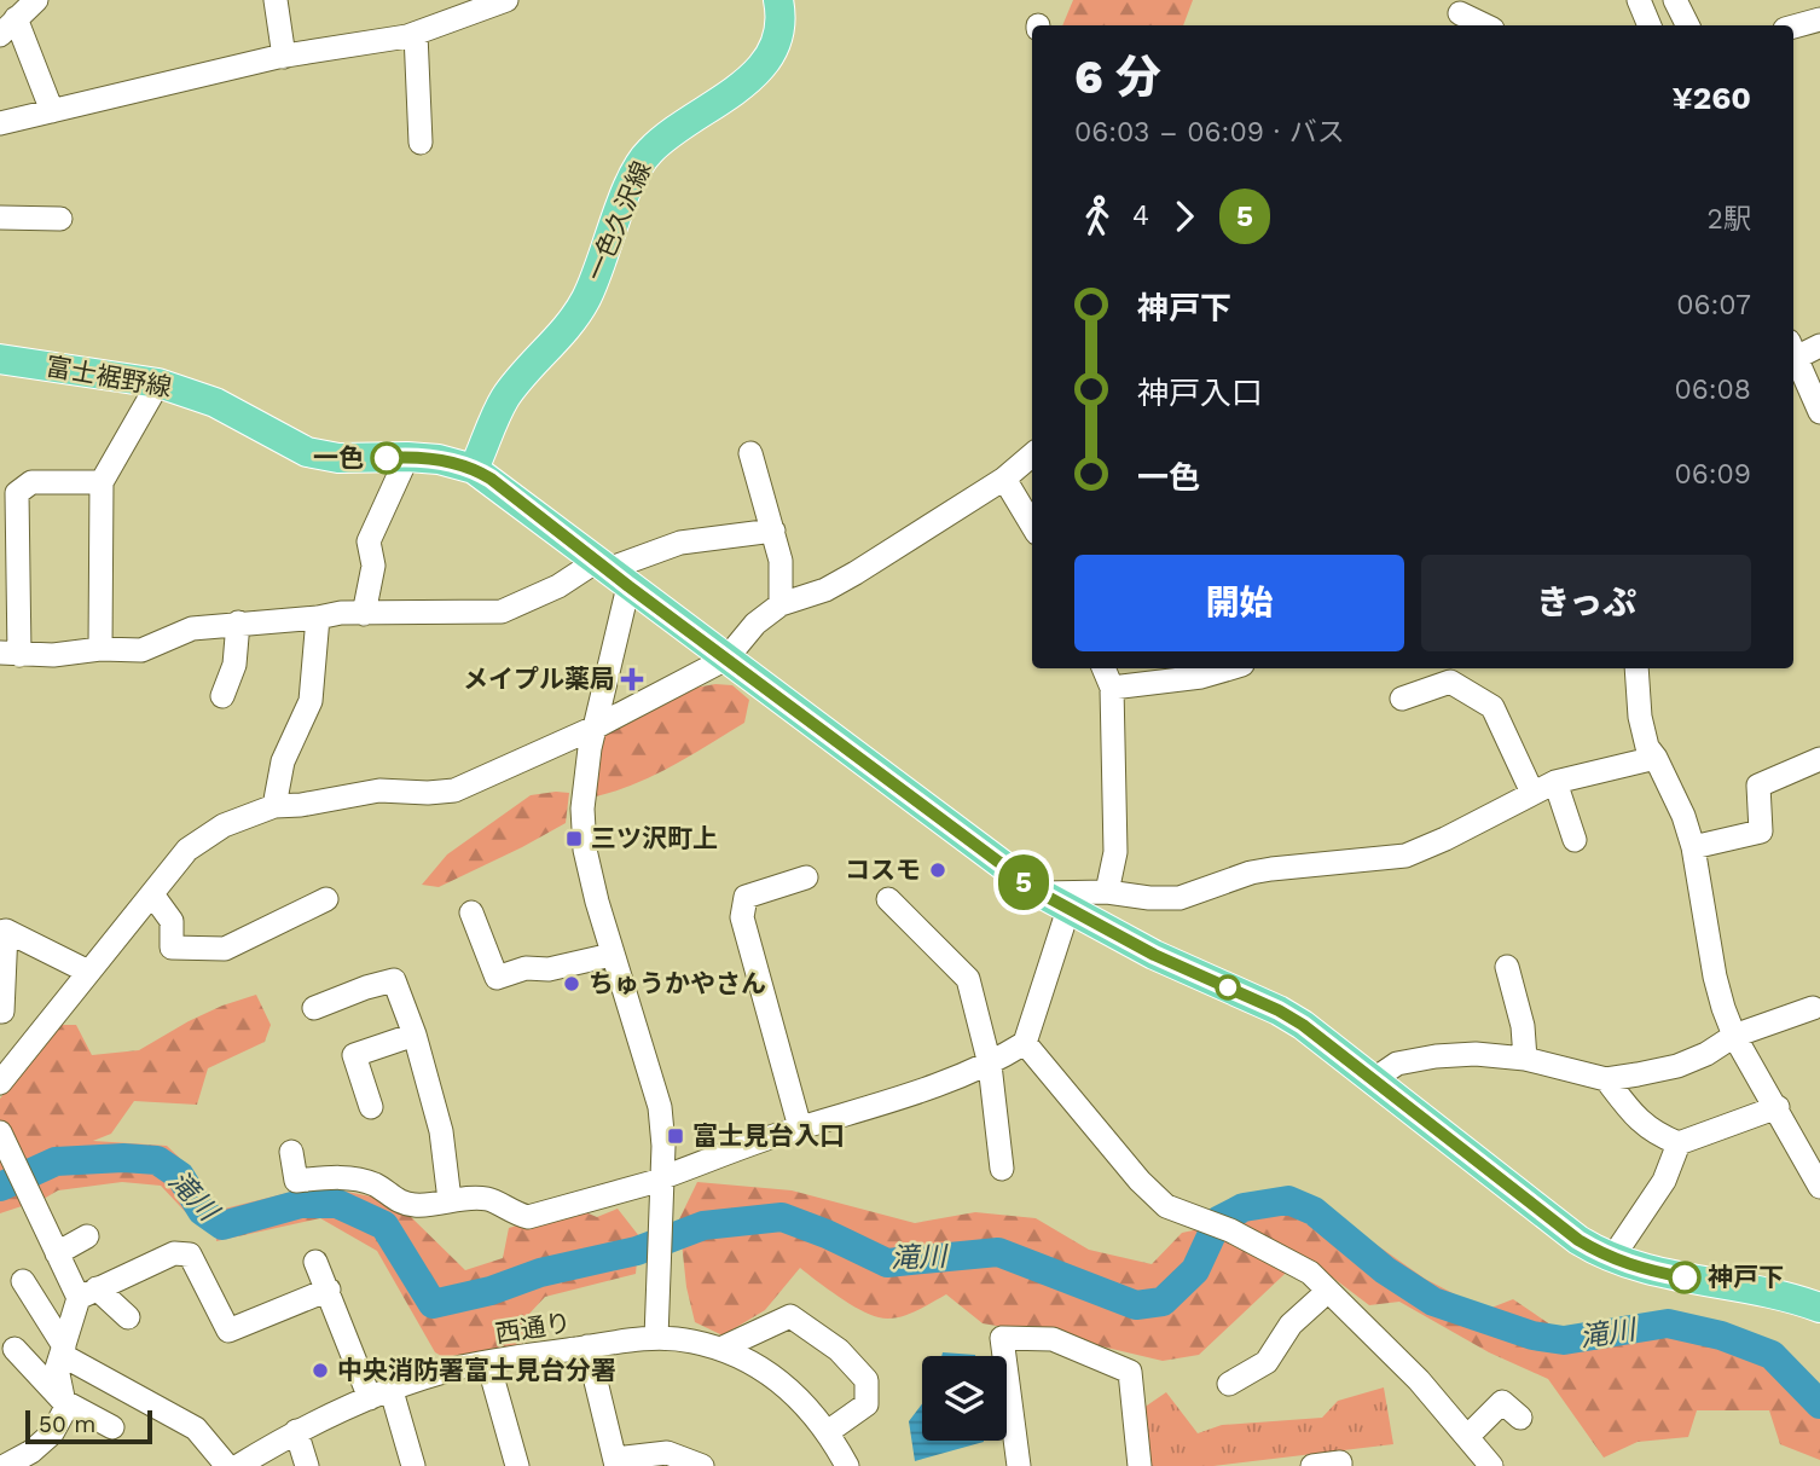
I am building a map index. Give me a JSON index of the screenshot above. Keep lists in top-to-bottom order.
{
  "streets": {
    "main road": ["一色久沢線", "富士裾野線"],
    "street": ["西通り"]
  },
  "crossings": [
    ["一色久沢線", "富士裾野線"]
  ],
  "water": ["滝川"],
  "places": {
    "other": [
      "一色",
      "コスモ",
      "ちゅうかやさん",
      "神戸下",
      "中央消防署富士見台分署"
    ],
    "health": ["メイプル薬局"],
    "transit": ["三ツ沢町上", "富士見台入口"]
  },
  "lines": ["bus line 5"],
  "scale_bar": "50 m",
  "page": {
    "on_map": "5",
    "heading": ["6 分", "06:03 – 06:09 · バス", "¥260"],
    "legs": ["4", "5", "2駅"],
    "list": [
      {
        "name": "神戸下",
        "value": "06:07"
      },
      {
        "name": "神戸入口",
        "value": "06:08"
      },
      {
        "name": "一色",
        "value": "06:09"
      }
    ],
    "buttons": ["開始", "きっぷ"],
    "scale": "50 m"
  }
}
